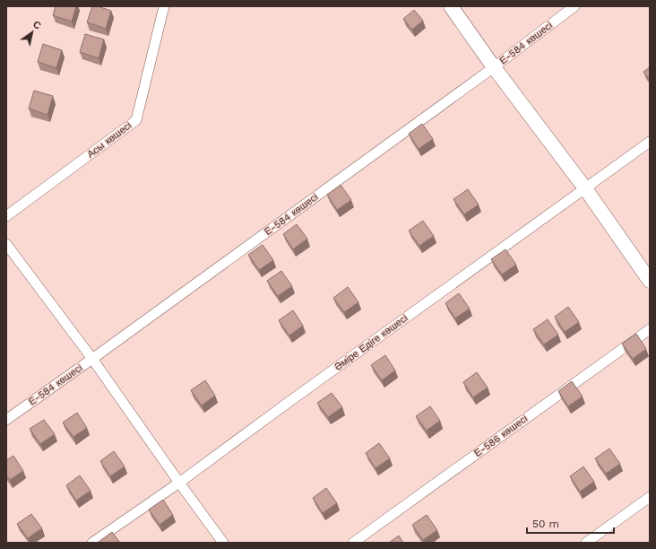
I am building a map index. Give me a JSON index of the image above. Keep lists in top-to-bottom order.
{
  "streets": {
    "street": [
      "Е-584 көшесі",
      "Асы көшесі",
      "Әміре Едіге көшесі",
      "Е-586 көшесі"
    ]
  },
  "scale_bar": "50 m",
  "north": "top right"
}
